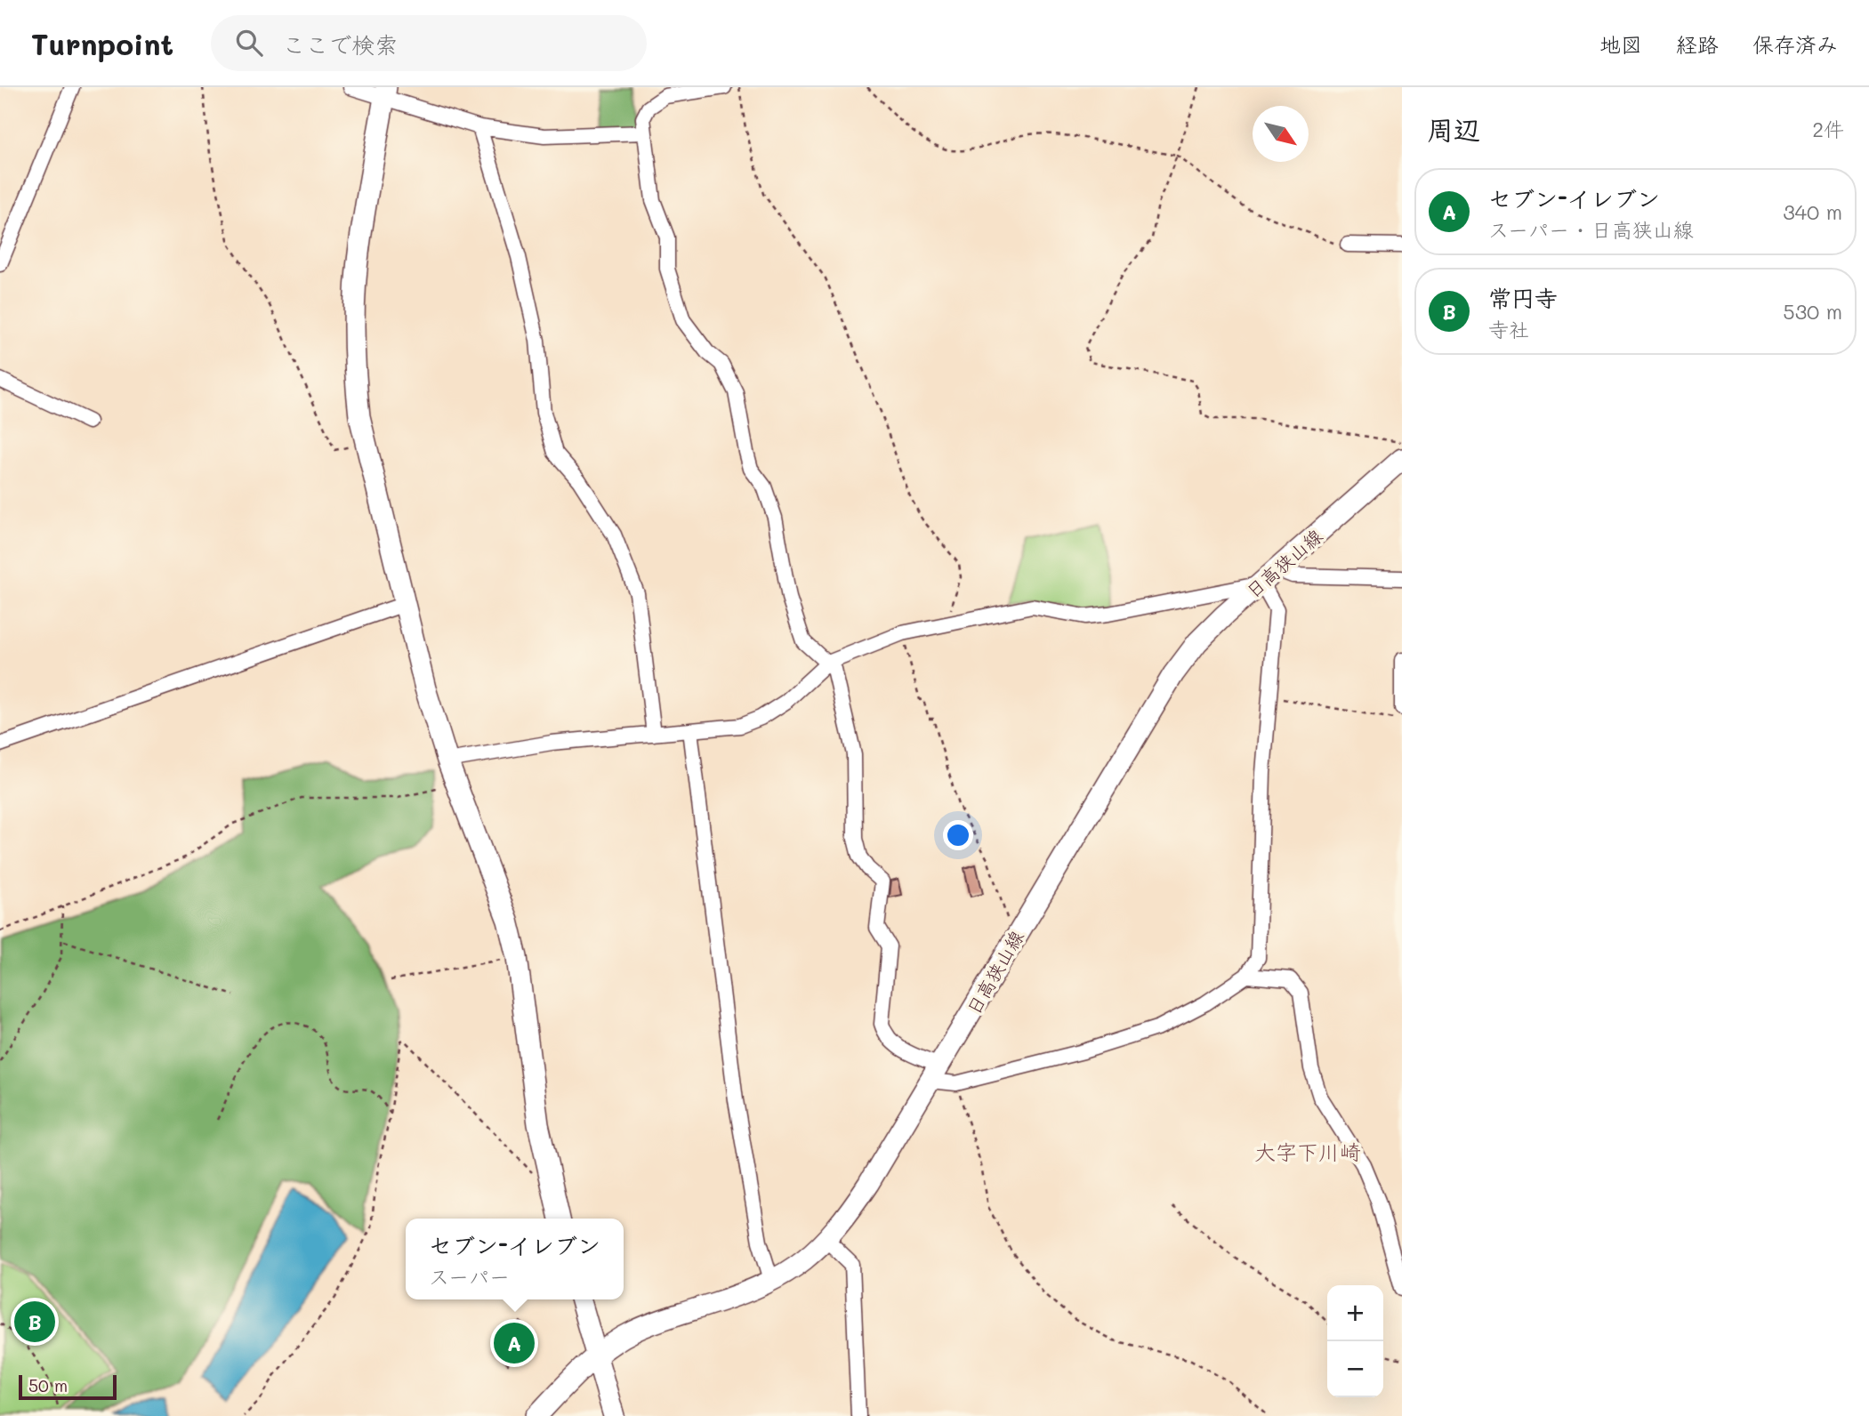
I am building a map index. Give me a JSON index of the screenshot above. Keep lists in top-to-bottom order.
{
  "streets": {
    "main road": ["日高狭山線"]
  },
  "districts": ["大字下川崎"],
  "scale_bar": "50 m",
  "north": "bottom right",
  "page": {
    "header": "Turnpoint",
    "search": "ここで検索",
    "nav": ["地図", "経路", "保存済み"],
    "heading": ["周辺", "2件"],
    "list": [
      {
        "mark": "A",
        "name": "セブン-イレブン",
        "note": "スーパー · 日高狭山線",
        "value": "340 m"
      },
      {
        "mark": "B",
        "name": "常円寺",
        "note": "寺社",
        "value": "530 m"
      }
    ],
    "popup": ["セブン-イレブン", "スーパー"],
    "map_buttons": ["+", "−"],
    "pins": ["B", "A"],
    "scale": "50 m"
  }
}
